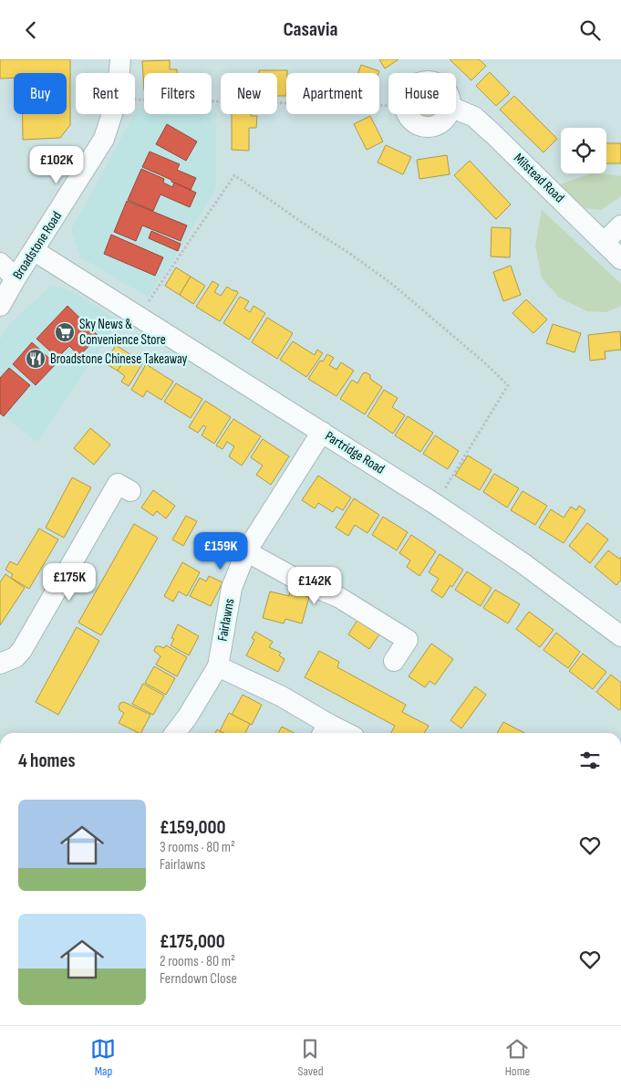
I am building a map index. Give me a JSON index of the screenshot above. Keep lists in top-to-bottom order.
{
  "streets": {
    "street": [
      "Milstead Road",
      "Broadstone Road",
      "Partridge Road",
      "Fairlawns"
    ]
  },
  "crossings": [
    ["Broadstone Road", "Partridge Road"],
    ["Partridge Road", "Fairlawns"]
  ],
  "places": {
    "supermarket": ["Sky News & Convenience Store"],
    "restaurant": ["Broadstone Chinese Takeaway"]
  },
  "page": {
    "header": "Casavia",
    "chip": [
      "Buy",
      "Rent",
      "Filters",
      "New",
      "Apartment",
      "House"
    ],
    "price": [
      "£102K",
      "£159K",
      "£175K",
      "£142K"
    ],
    "heading": "4 homes",
    "list": [
      {
        "name": "£159,000",
        "note": "3 rooms · 80 m² · Fairlawns"
      },
      {
        "name": "£175,000",
        "note": "2 rooms · 80 m² · Ferndown Close"
      }
    ],
    "tabs": ["Map", "Saved", "Home"]
  }
}
